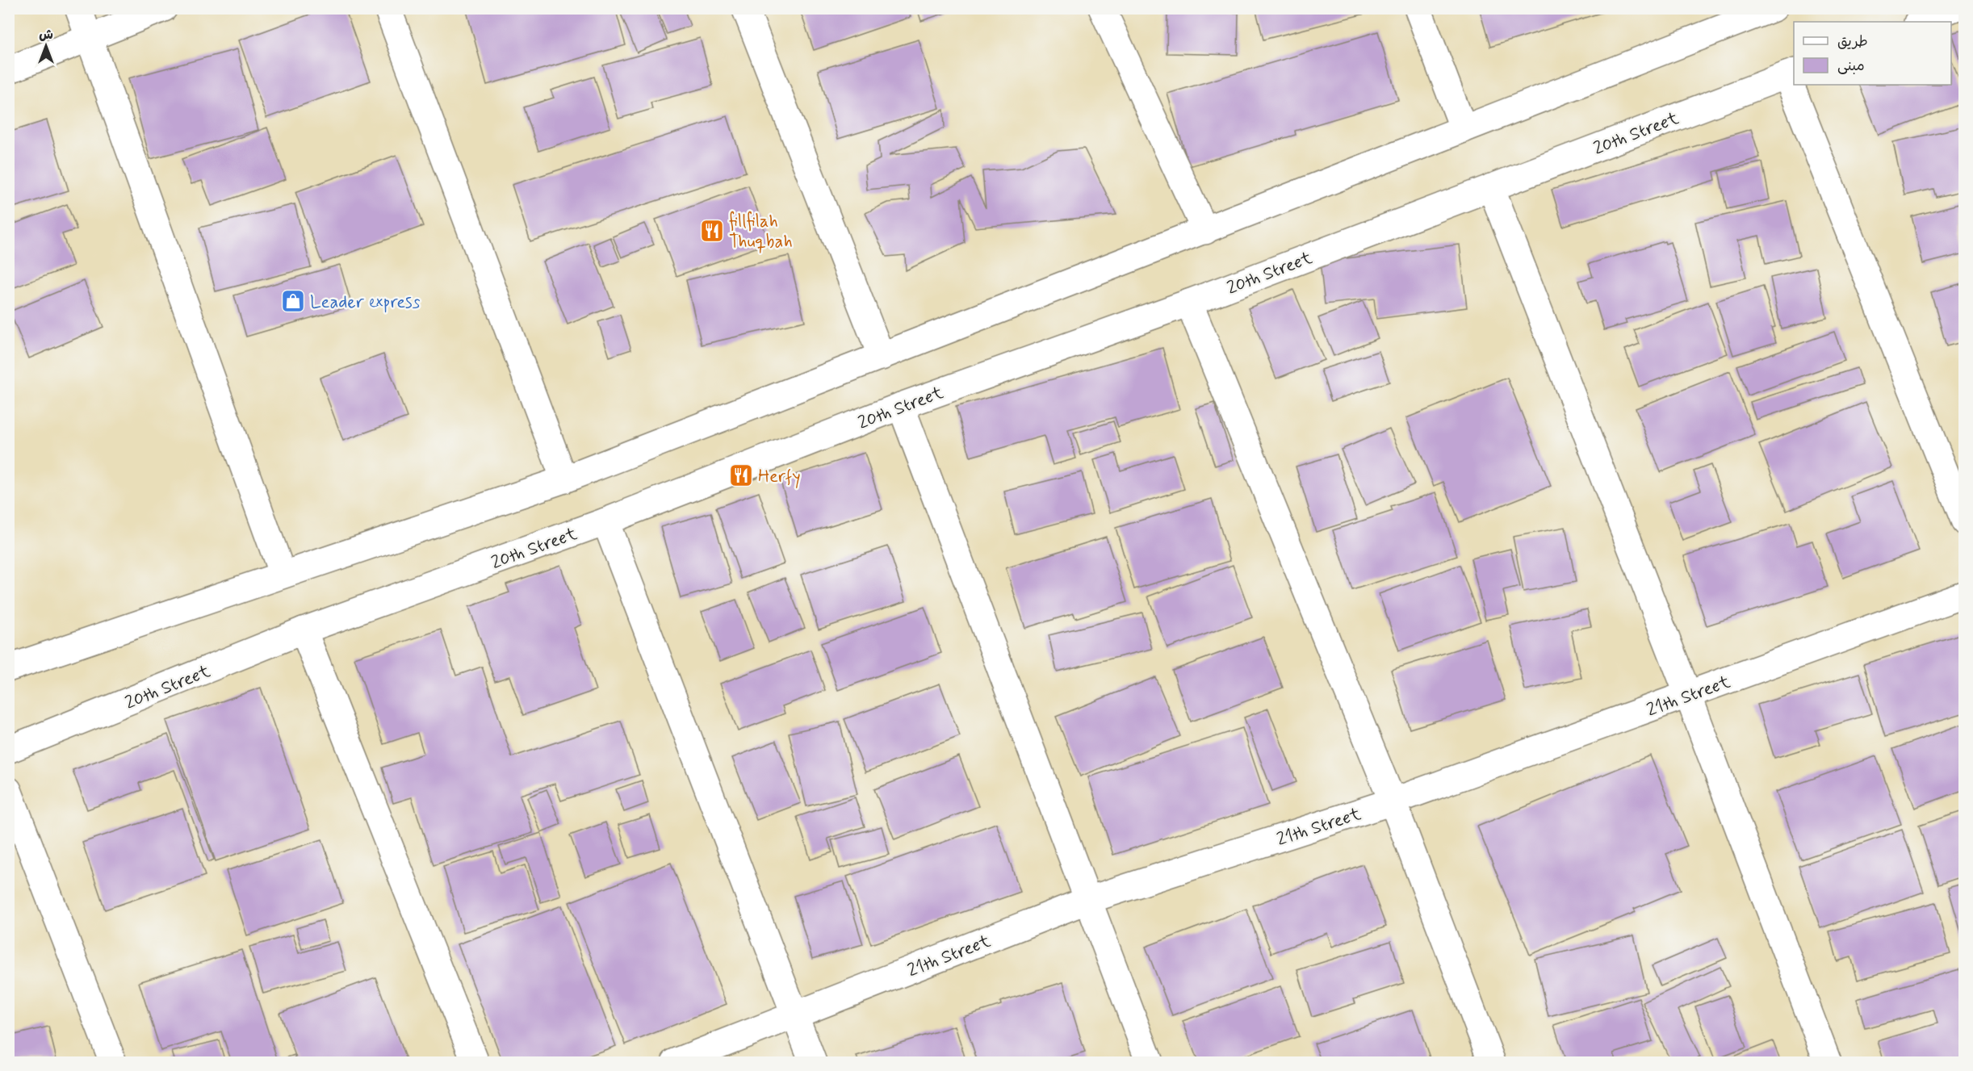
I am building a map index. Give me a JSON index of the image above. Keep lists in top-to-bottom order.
{
  "streets": {
    "street": ["20th Street", "21th Street"]
  },
  "places": {
    "restaurant": ["fillfilah Thuqbah", "Herfy"],
    "shop": ["Leader express"]
  },
  "legend": ["طريق", "مبنى"],
  "north": "top"
}
